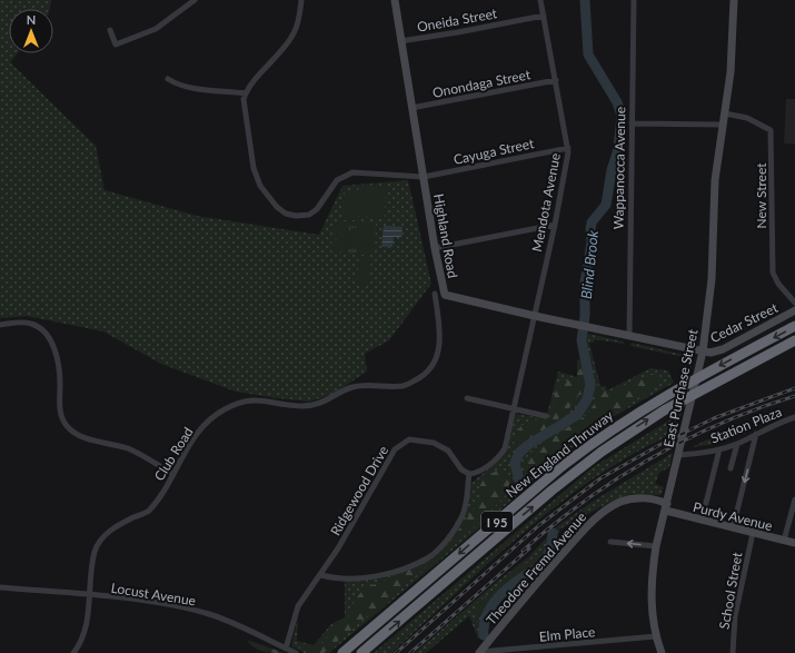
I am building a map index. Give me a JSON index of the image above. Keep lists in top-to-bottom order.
{
  "streets": {
    "highway": ["New England Thruway", "I 95"],
    "street": [
      "Oneida Street",
      "Onondaga Street",
      "Cayuga Street",
      "Wappanocca Avenue",
      "New Street",
      "Mendota Avenue",
      "Highland Road",
      "Cedar Street",
      "East Purchase Street",
      "Station Plaza",
      "Club Road",
      "Ridgewood Drive",
      "Purdy Avenue",
      "Theodore Fremd Avenue",
      "School Street",
      "Locust Avenue",
      "Elm Place"
    ]
  },
  "crossings": [
    ["Oneida Street", "Mendota Avenue"],
    ["Oneida Street", "Highland Road"],
    ["Onondaga Street", "Mendota Avenue"],
    ["Onondaga Street", "Highland Road"],
    ["Cayuga Street", "Mendota Avenue"],
    ["Cayuga Street", "Highland Road"],
    ["Wappanocca Avenue", "Highland Road"],
    ["New Street", "East Purchase Street"],
    ["Mendota Avenue", "Highland Road"],
    ["Highland Road", "Cedar Street"],
    ["Highland Road", "East Purchase Street"],
    ["Cedar Street", "East Purchase Street"],
    ["East Purchase Street", "Station Plaza"],
    ["East Purchase Street", "Purdy Avenue"],
    ["East Purchase Street", "Theodore Fremd Avenue"],
    ["East Purchase Street", "Elm Place"],
    ["Club Road", "Locust Avenue"],
    ["Ridgewood Drive", "Locust Avenue"],
    ["Purdy Avenue", "Theodore Fremd Avenue"],
    ["Purdy Avenue", "School Street"],
    ["Theodore Fremd Avenue", "Elm Place"]
  ],
  "water": ["Blind Brook"],
  "north": "top"
}
